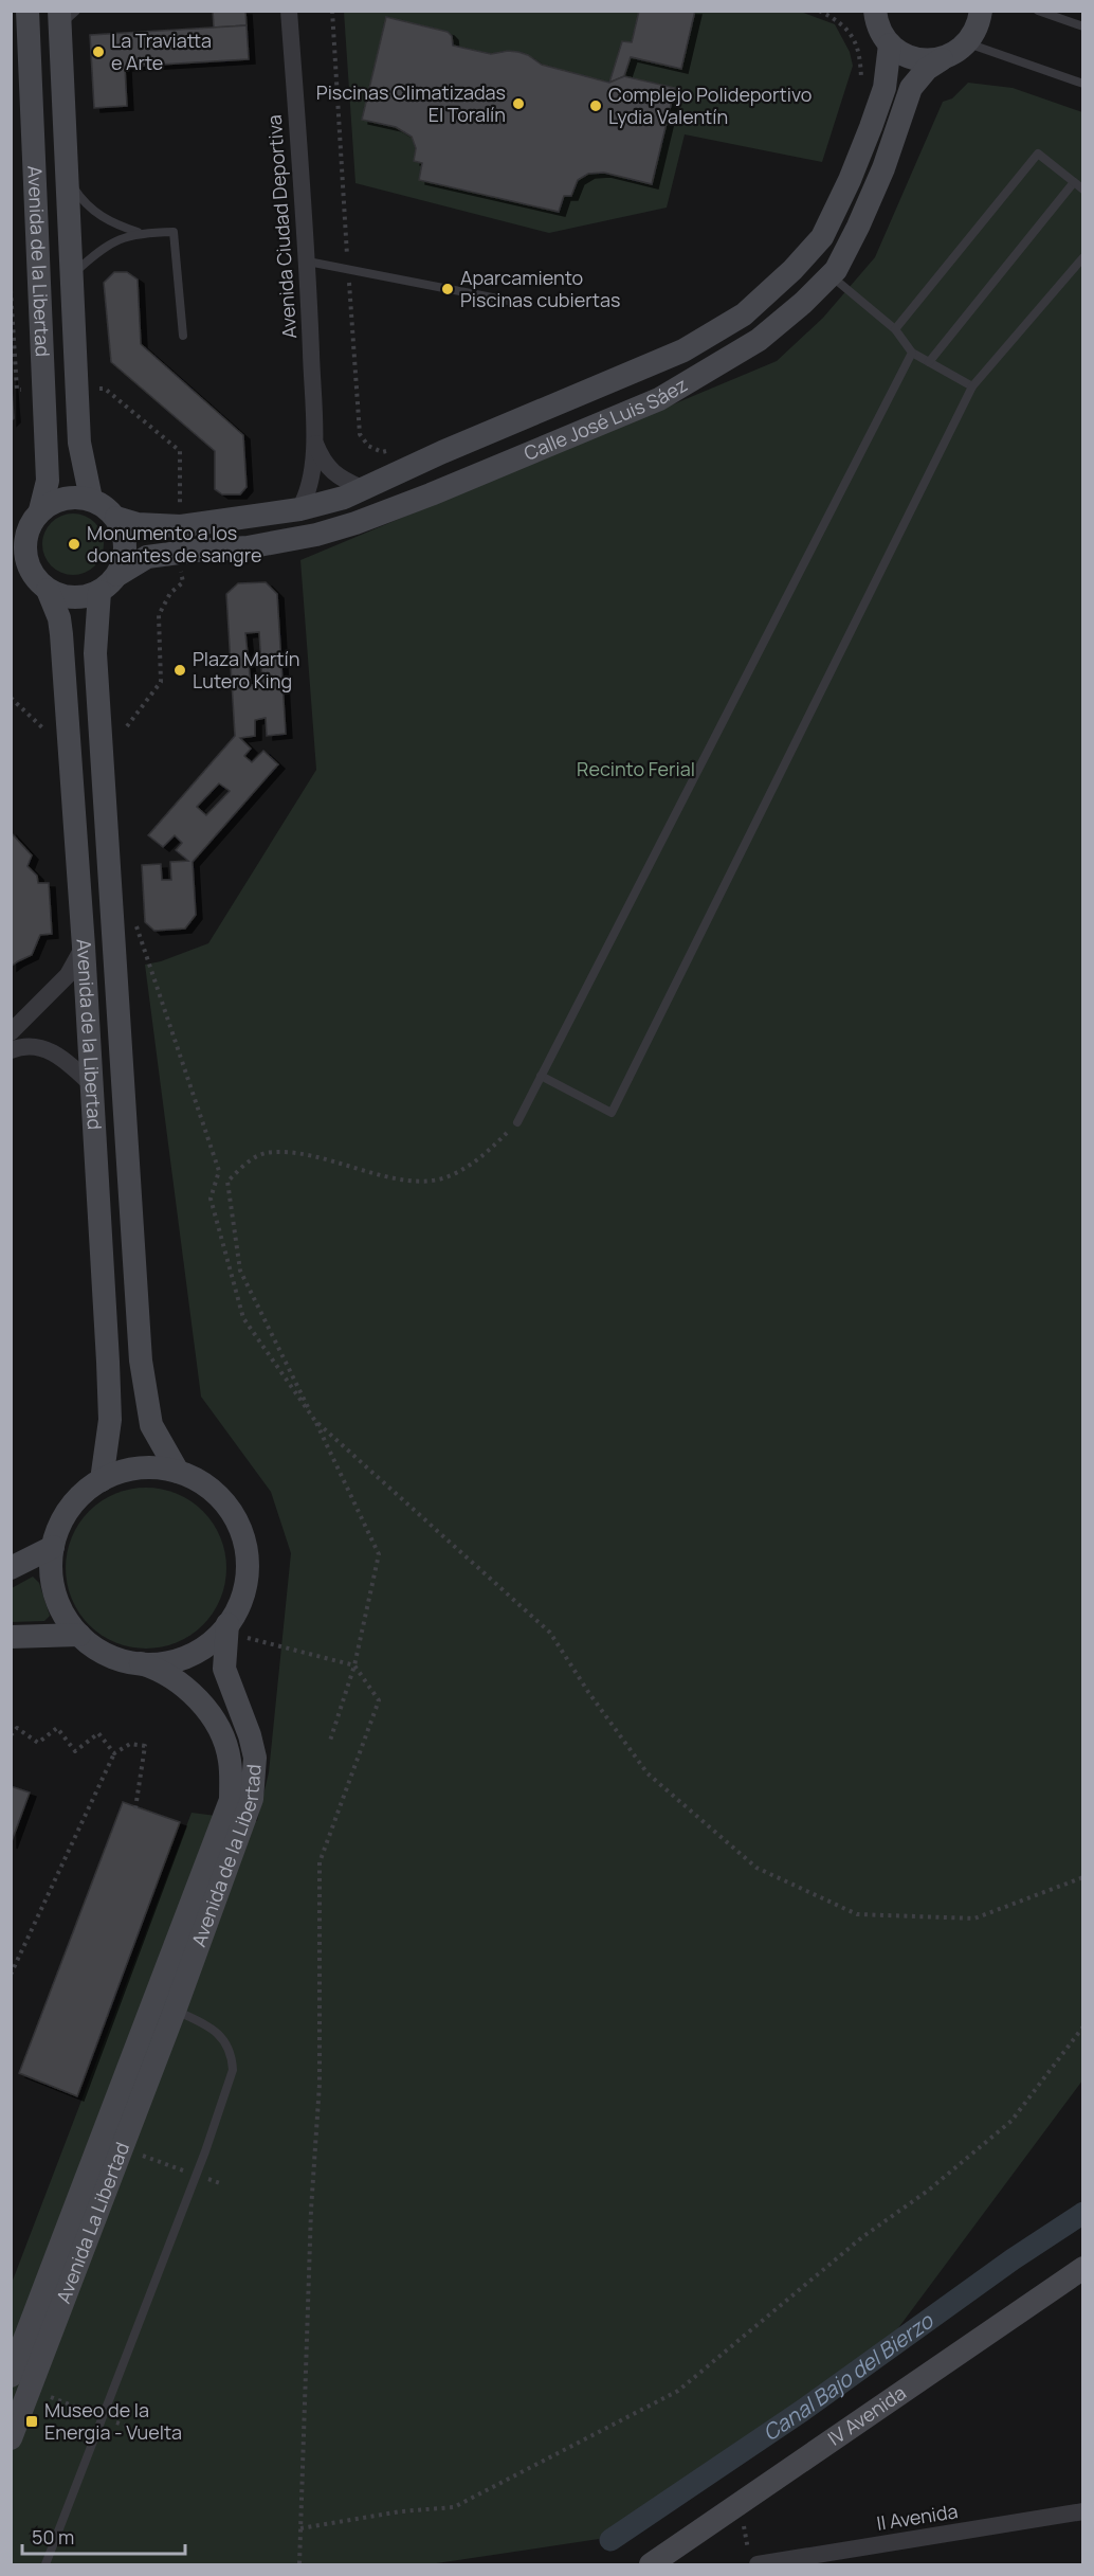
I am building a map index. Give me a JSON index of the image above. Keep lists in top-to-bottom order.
{
  "streets": {
    "street": [
      "Avenida Ciudad Deportiva",
      "Avenida de la Libertad",
      "Calle José Luis Sáez",
      "Avenida La Libertad",
      "IV Avenida",
      "II Avenida"
    ]
  },
  "crossings": [
    ["Avenida Ciudad Deportiva", "Calle José Luis Sáez"],
    ["Avenida de la Libertad", "Calle José Luis Sáez"],
    ["Avenida de la Libertad", "Avenida La Libertad"]
  ],
  "water": ["Canal Bajo del Bierzo"],
  "parks": ["Recinto Ferial"],
  "places": {
    "other": [
      "La Traviatta e Arte",
      "Piscinas Climatizadas El Toralín",
      "Complejo Polideportivo Lydia Valentín",
      "Aparcamiento Piscinas cubiertas",
      "Monumento a los donantes de sangre",
      "Plaza Martín Lutero King"
    ],
    "transit": ["Museo de la Energia - Vuelta"]
  },
  "scale_bar": "50 m"
}
